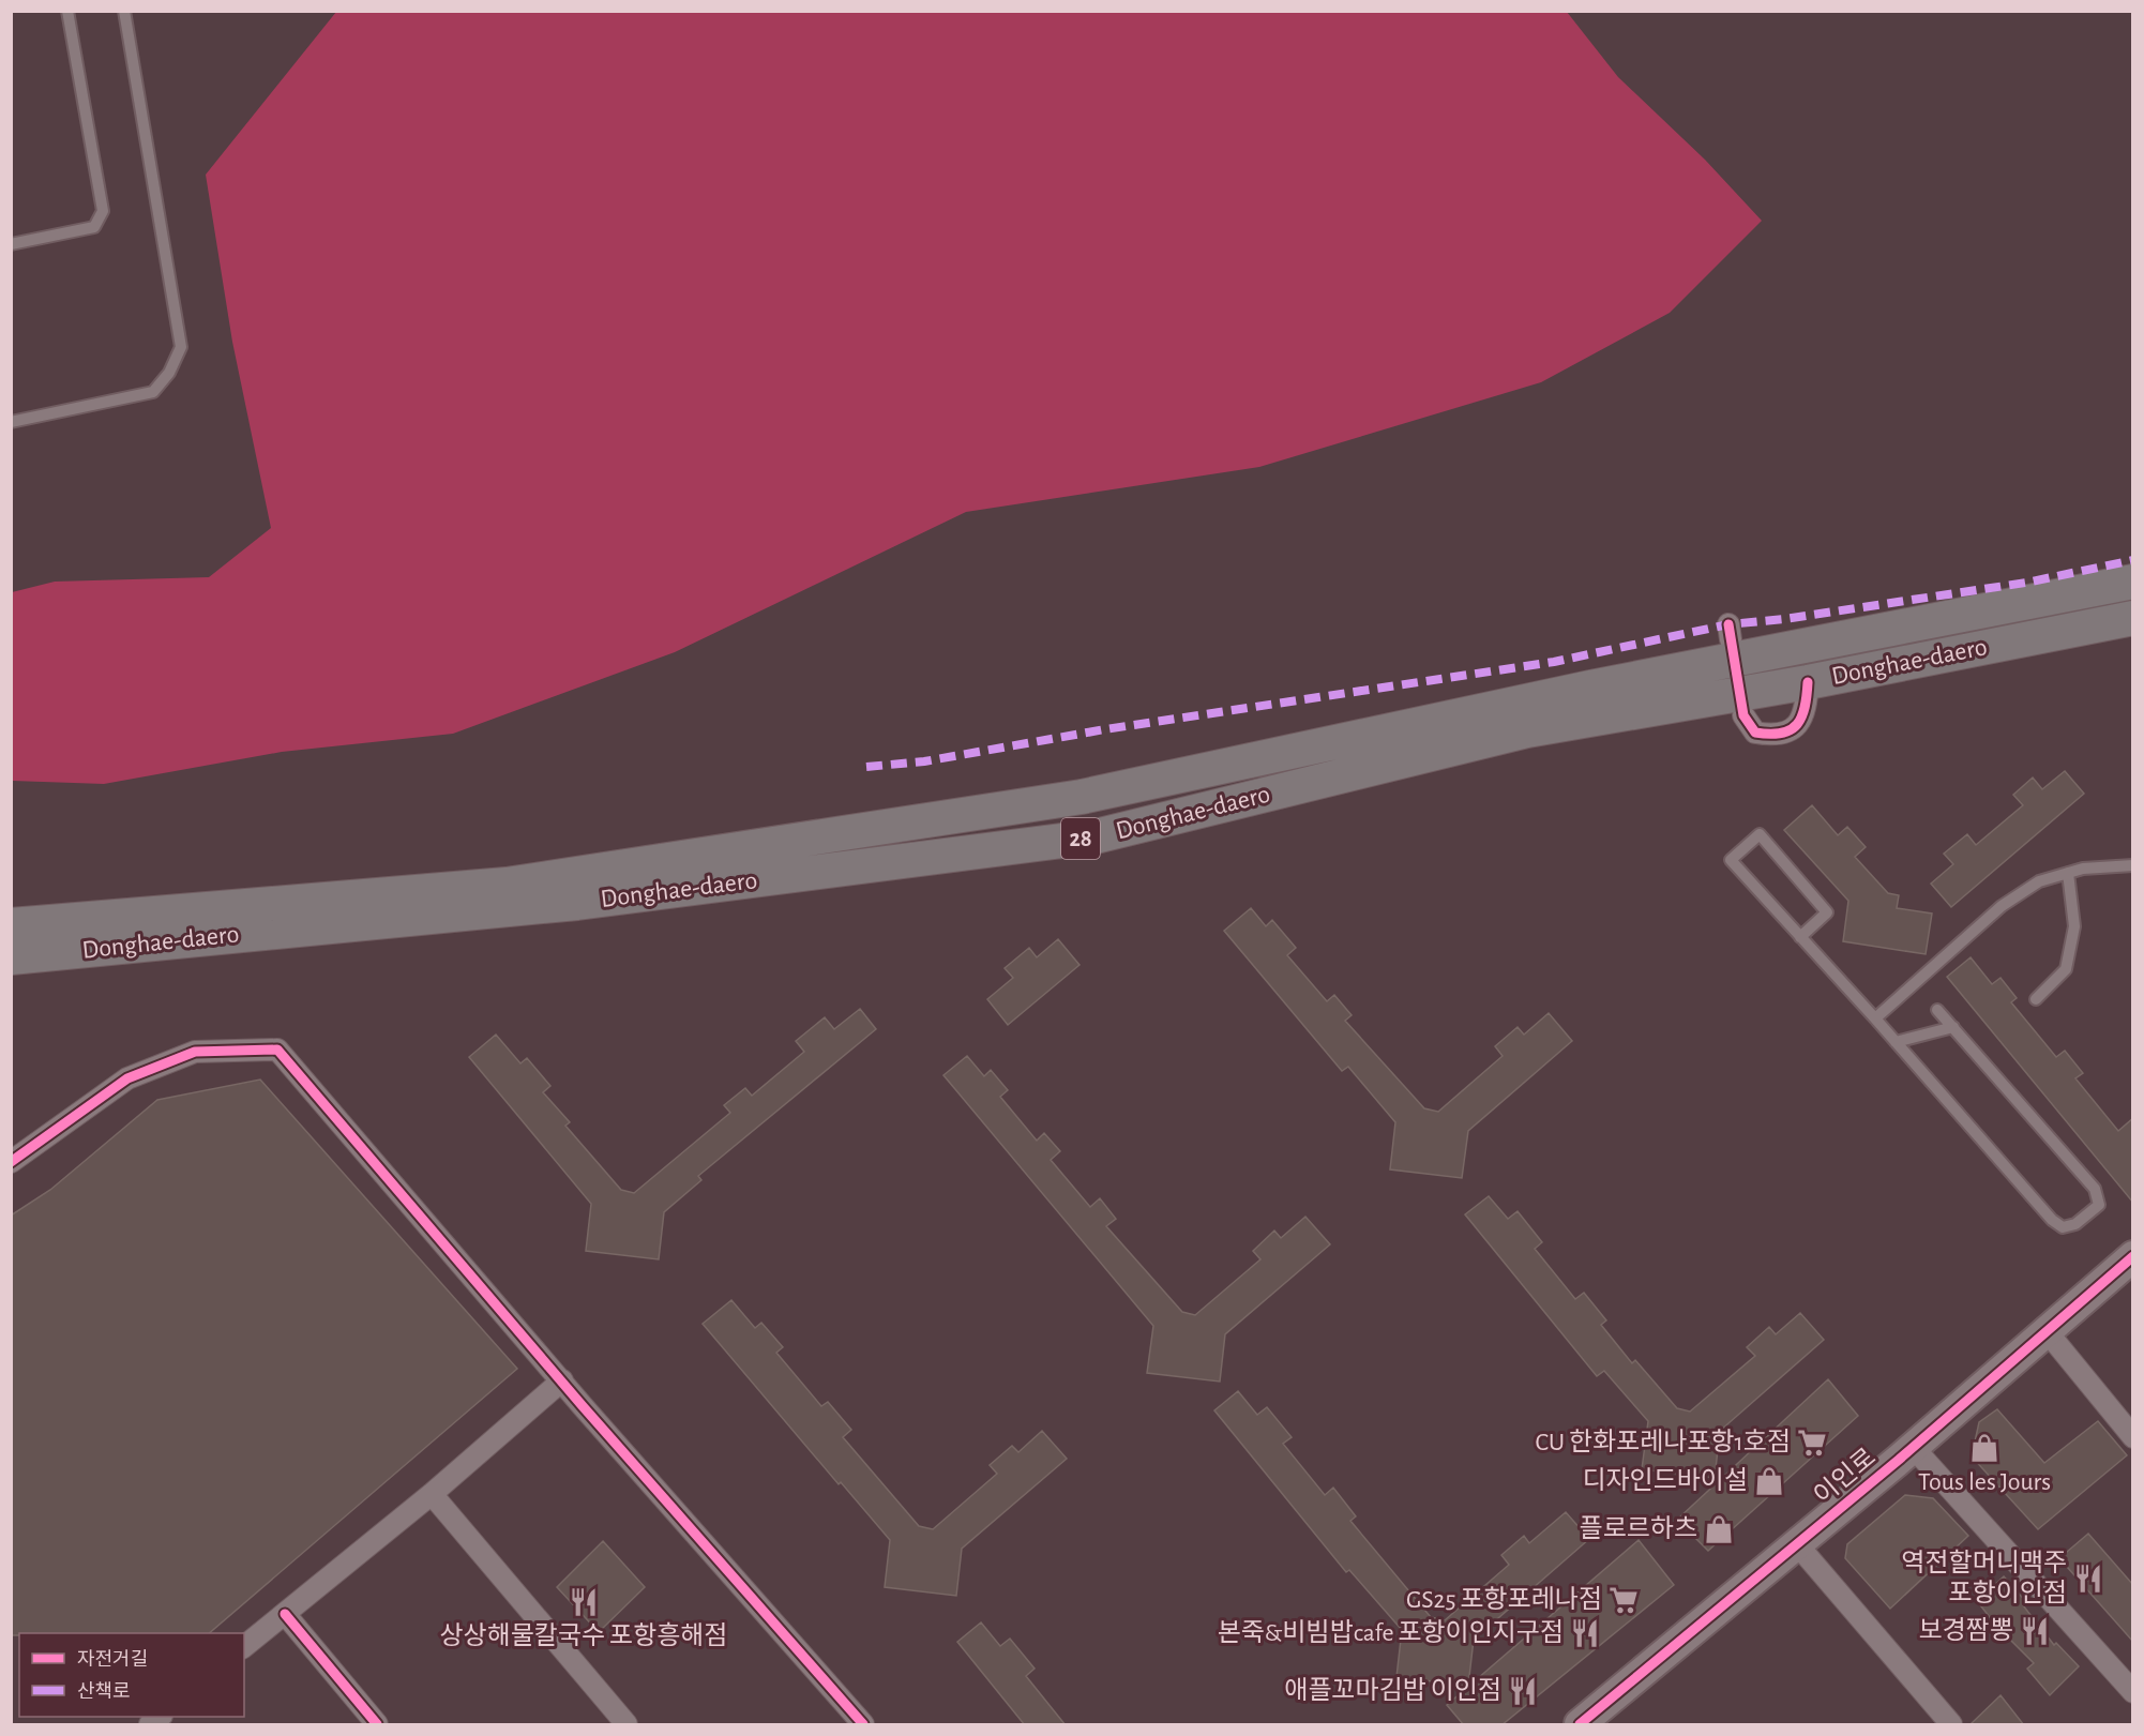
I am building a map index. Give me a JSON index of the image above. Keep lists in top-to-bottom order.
{
  "streets": {
    "main road": ["Donghae-daero", "28"],
    "street": ["이인로"]
  },
  "places": {
    "supermarket": ["CU 한화포레나포항1호점", "GS25 포항포레나점"],
    "shop": ["Tous les Jours", "디자인드바이설", "플로르하츠"],
    "restaurant": [
      "역전할머니맥주 포항이인점",
      "상상해물칼국수 포항흥해점",
      "보경짬뽕",
      "본죽&비빔밥cafe 포항이인지구점",
      "애플꼬마김밥 이인점"
    ]
  },
  "legend": ["자전거길", "산책로"]
}
